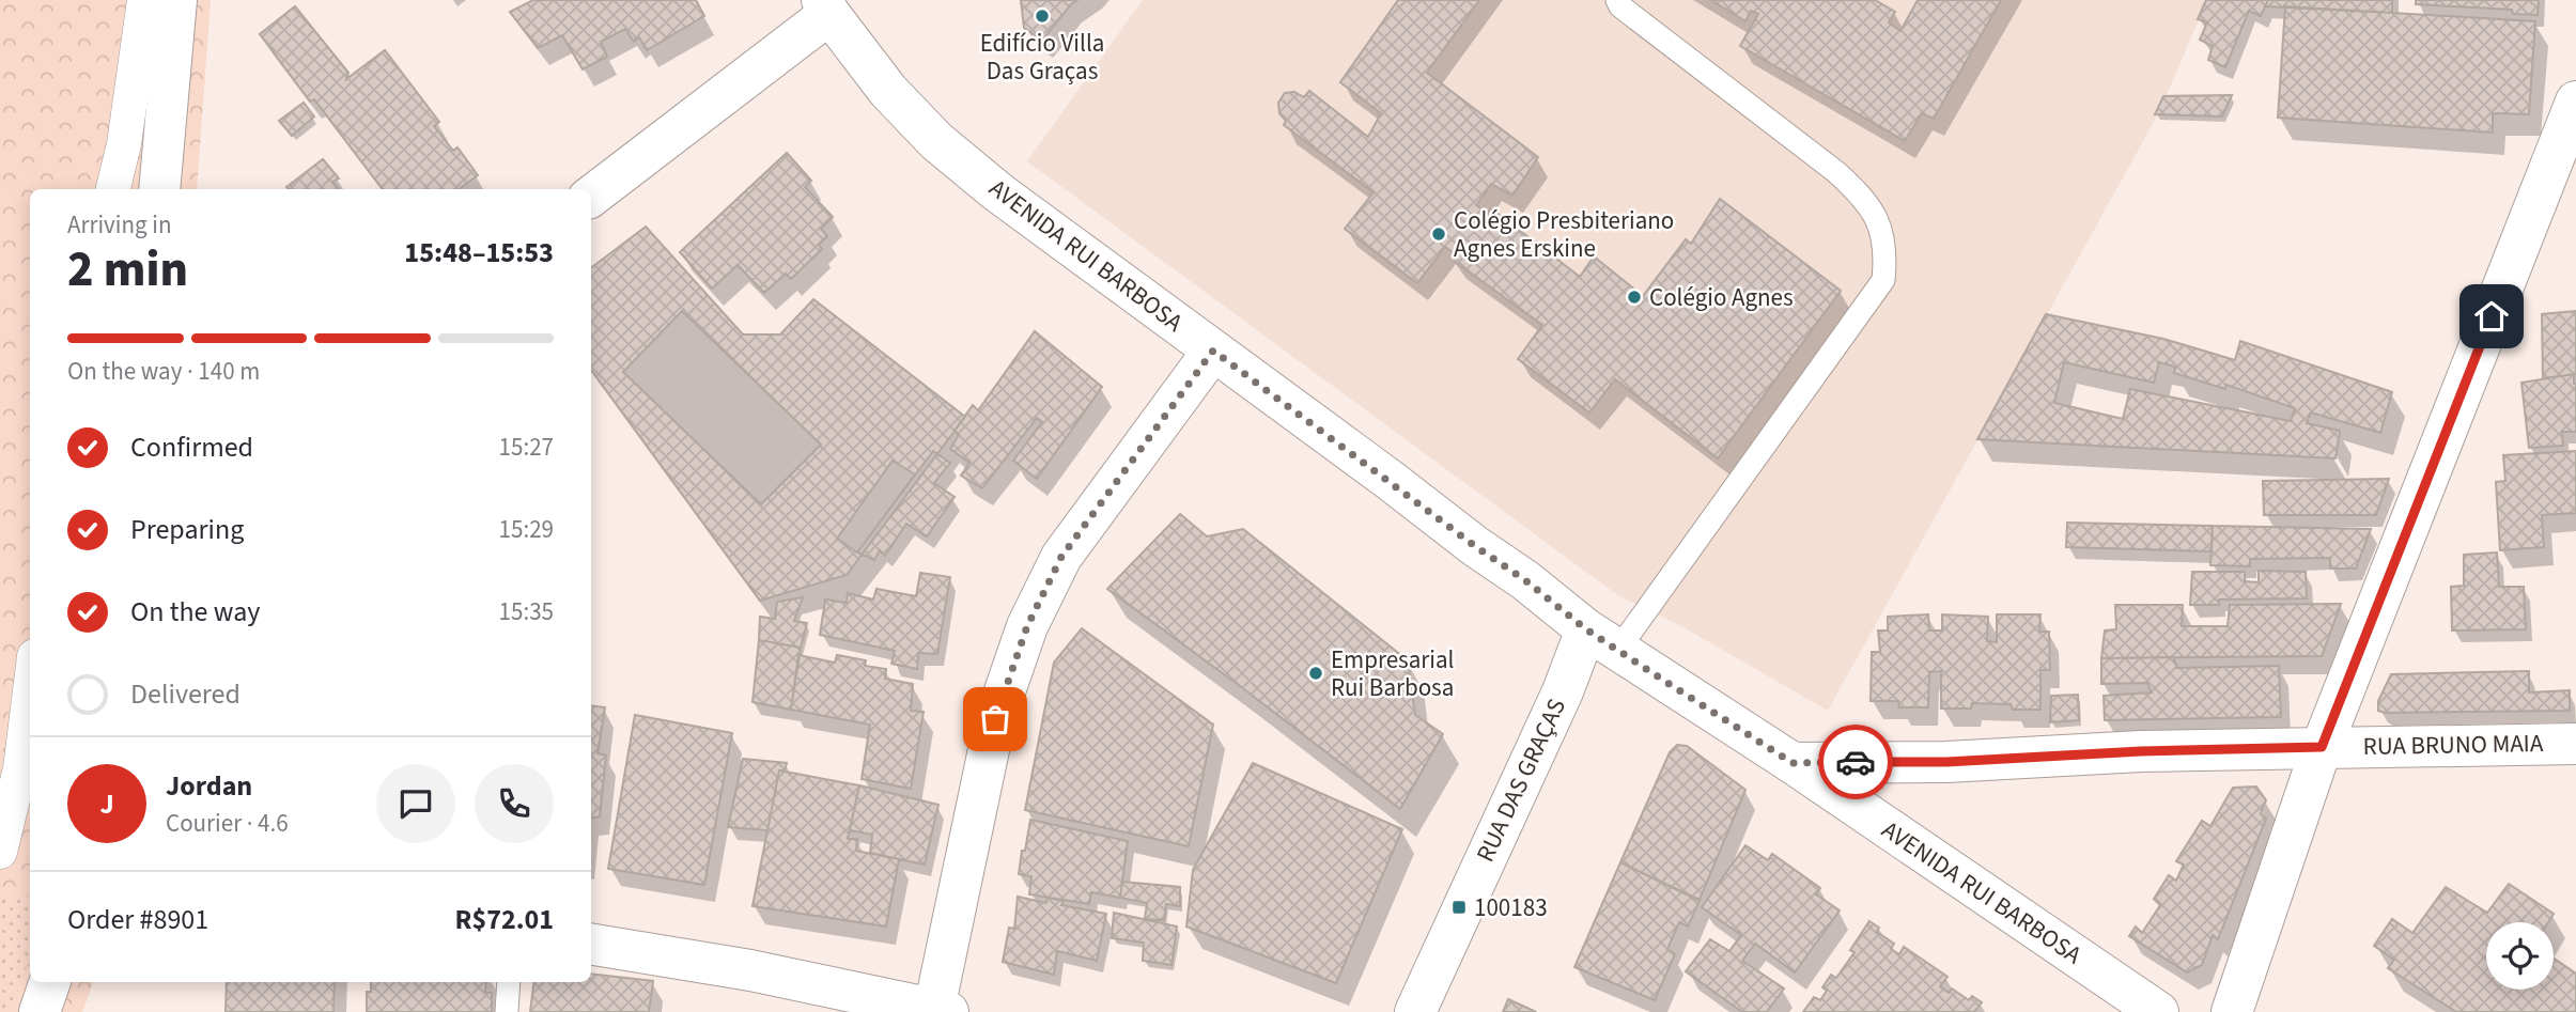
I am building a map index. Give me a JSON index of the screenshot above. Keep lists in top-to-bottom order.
{
  "streets": {
    "street": ["AVENIDA RUI BARBOSA", "RUA BRUNO MAIA", "RUA DAS GRAÇAS"]
  },
  "crossings": [
    ["AVENIDA RUI BARBOSA", "RUA BRUNO MAIA"],
    ["AVENIDA RUI BARBOSA", "RUA DAS GRAÇAS"]
  ],
  "places": {
    "other": [
      "Edifício Villa Das Graças",
      "Colégio Presbiteriano Agnes Erskine",
      "Colégio Agnes",
      "Empresarial Rui Barbosa"
    ],
    "transit": ["100183"]
  },
  "page": {
    "heading": ["2 min", "Arriving in", "15:48–15:53"],
    "panel": [
      "Jordan",
      "Courier · 4.6",
      "Order #8901",
      "R$72.01"
    ],
    "bar": "On the way · 140 m",
    "list": [
      ["Confirmed", "15:27"],
      ["Preparing", "15:29"],
      ["On the way", "15:35"],
      "Delivered"
    ],
    "round": "J"
  }
}
